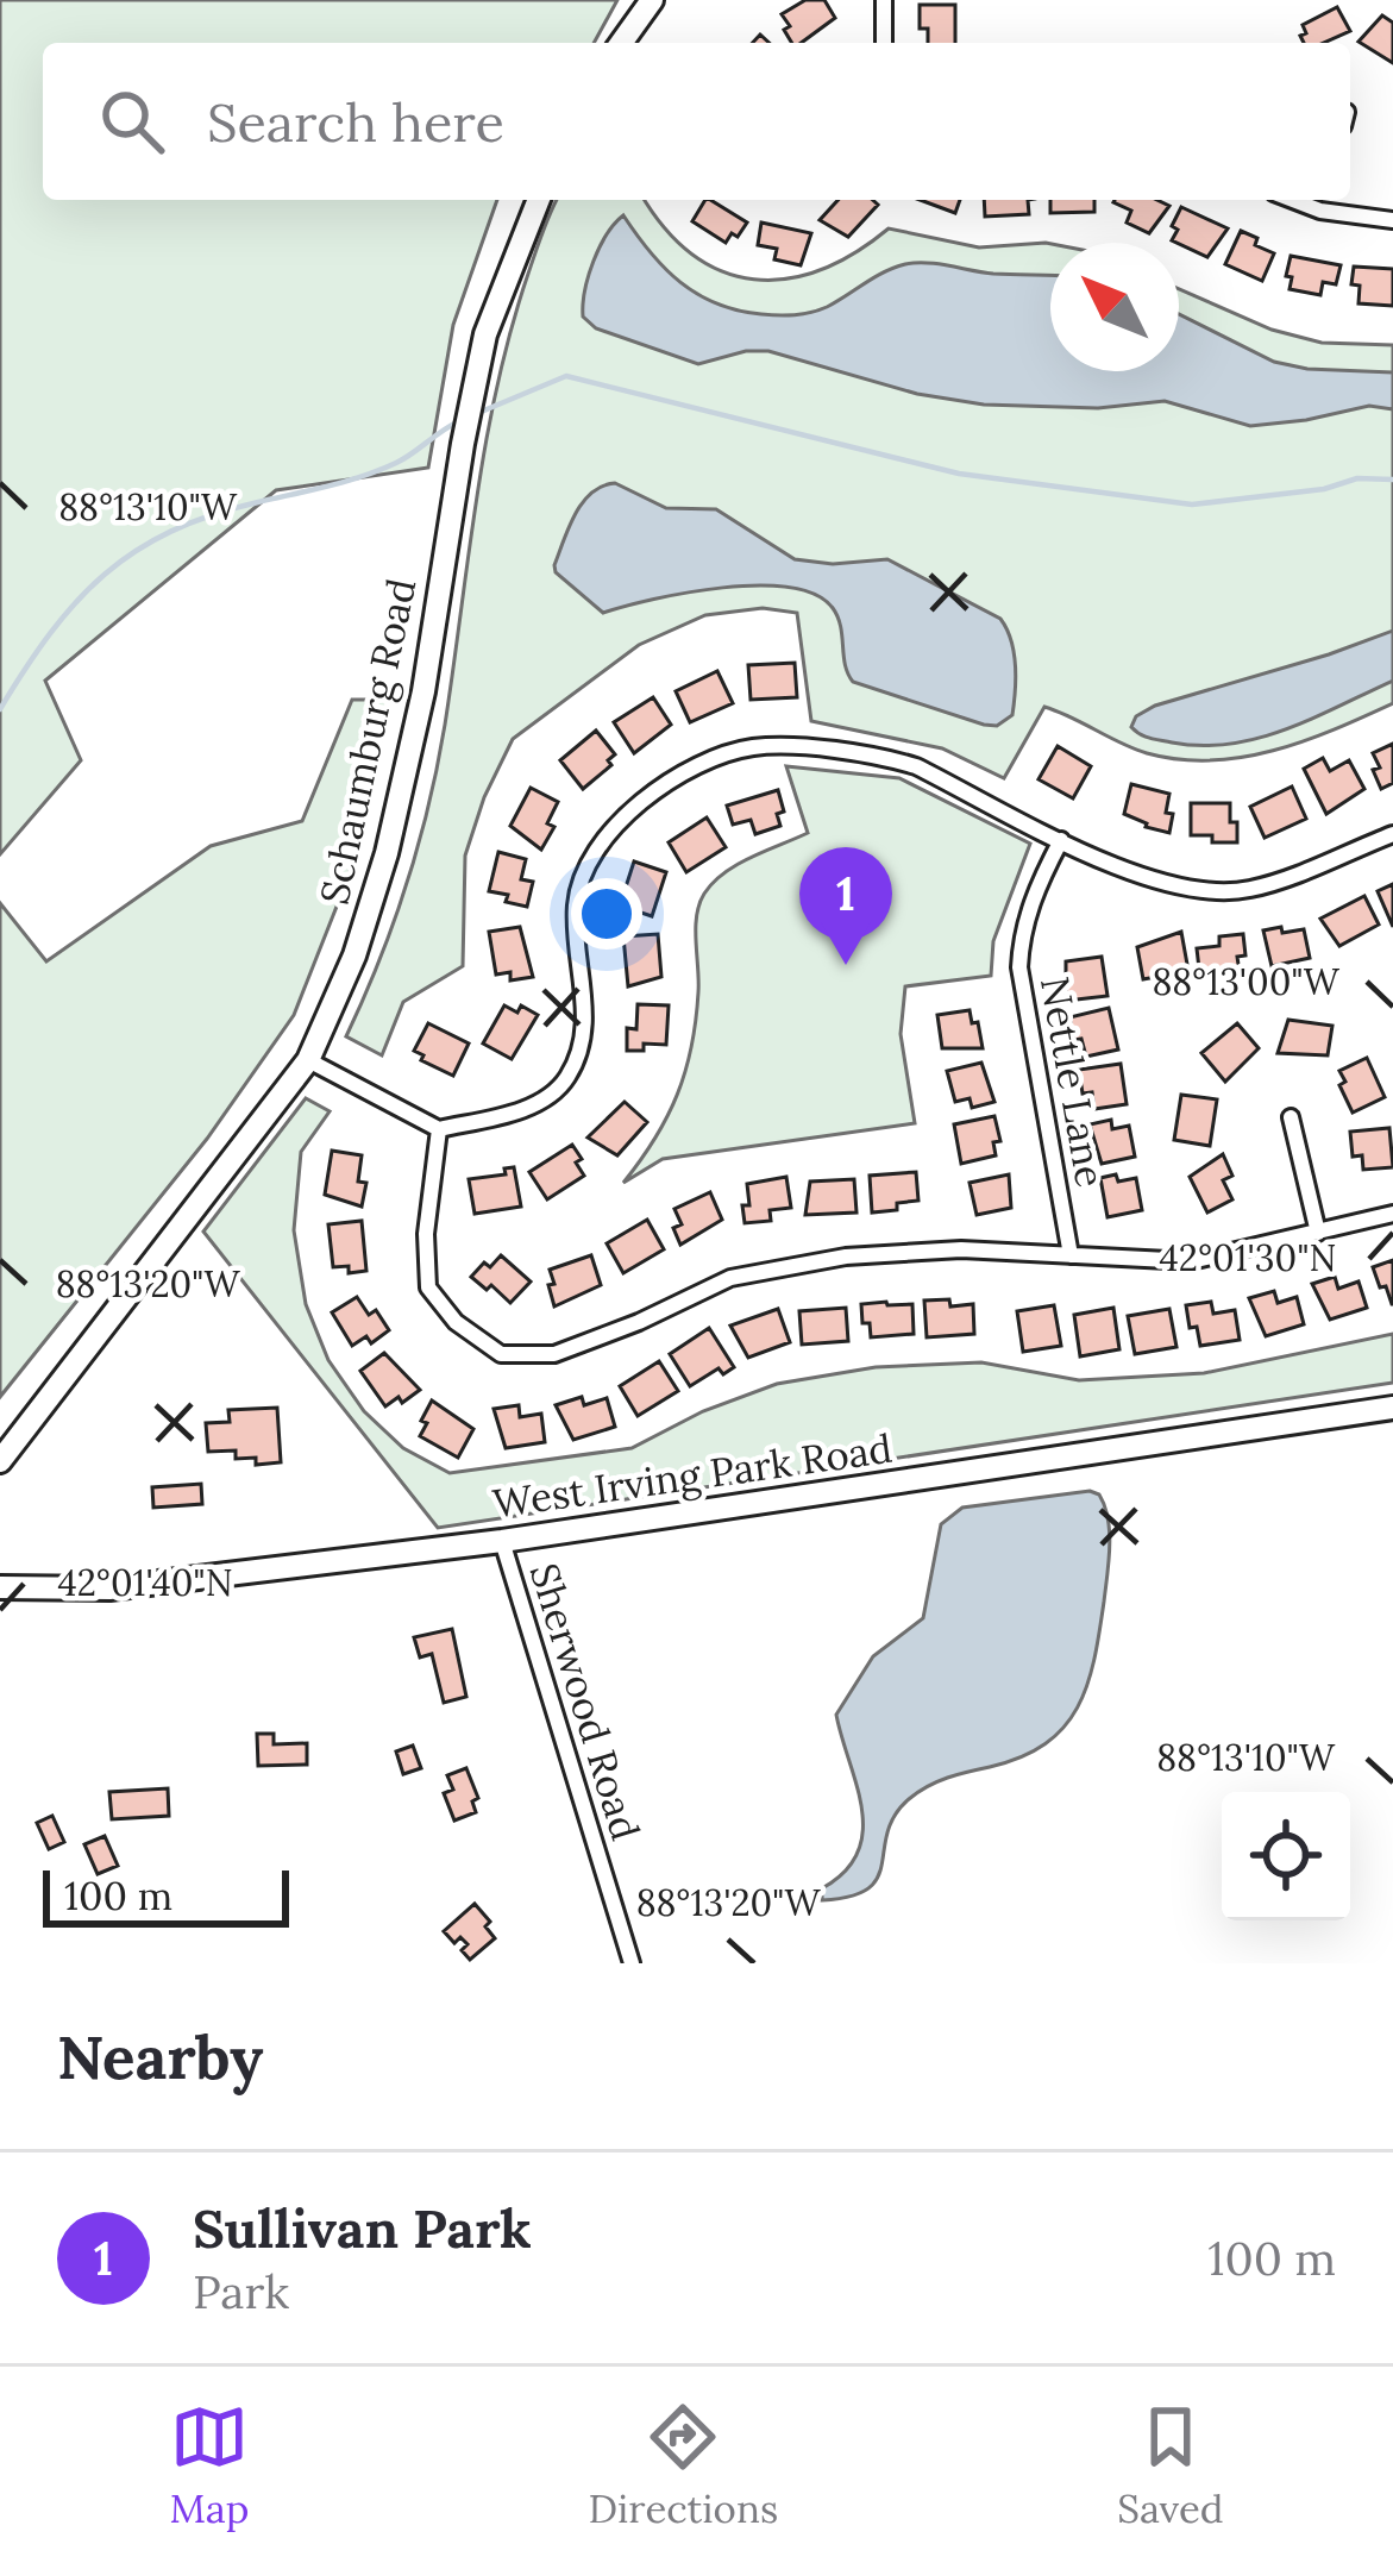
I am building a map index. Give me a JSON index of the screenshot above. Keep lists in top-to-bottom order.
{
  "streets": {
    "main road": ["Schaumburg Road", "West Irving Park Road"],
    "street": ["Nettle Lane", "Sherwood Road"]
  },
  "crossings": [
    ["West Irving Park Road", "Sherwood Road"]
  ],
  "scale_bar": "100 m",
  "north": "top left",
  "page": {
    "search": "Search here",
    "pins": "1",
    "scale": "100 m",
    "heading": "Nearby",
    "list": [
      {
        "mark": "1",
        "name": "Sullivan Park",
        "note": "Park",
        "value": "100 m"
      }
    ],
    "nav": ["Map", "Directions", "Saved"]
  },
  "coordinates": [
    "88°13'10\"W",
    "88°13'00\"W",
    "42°01'30\"N",
    "88°13'20\"W",
    "42°01'40\"N"
  ]
}
